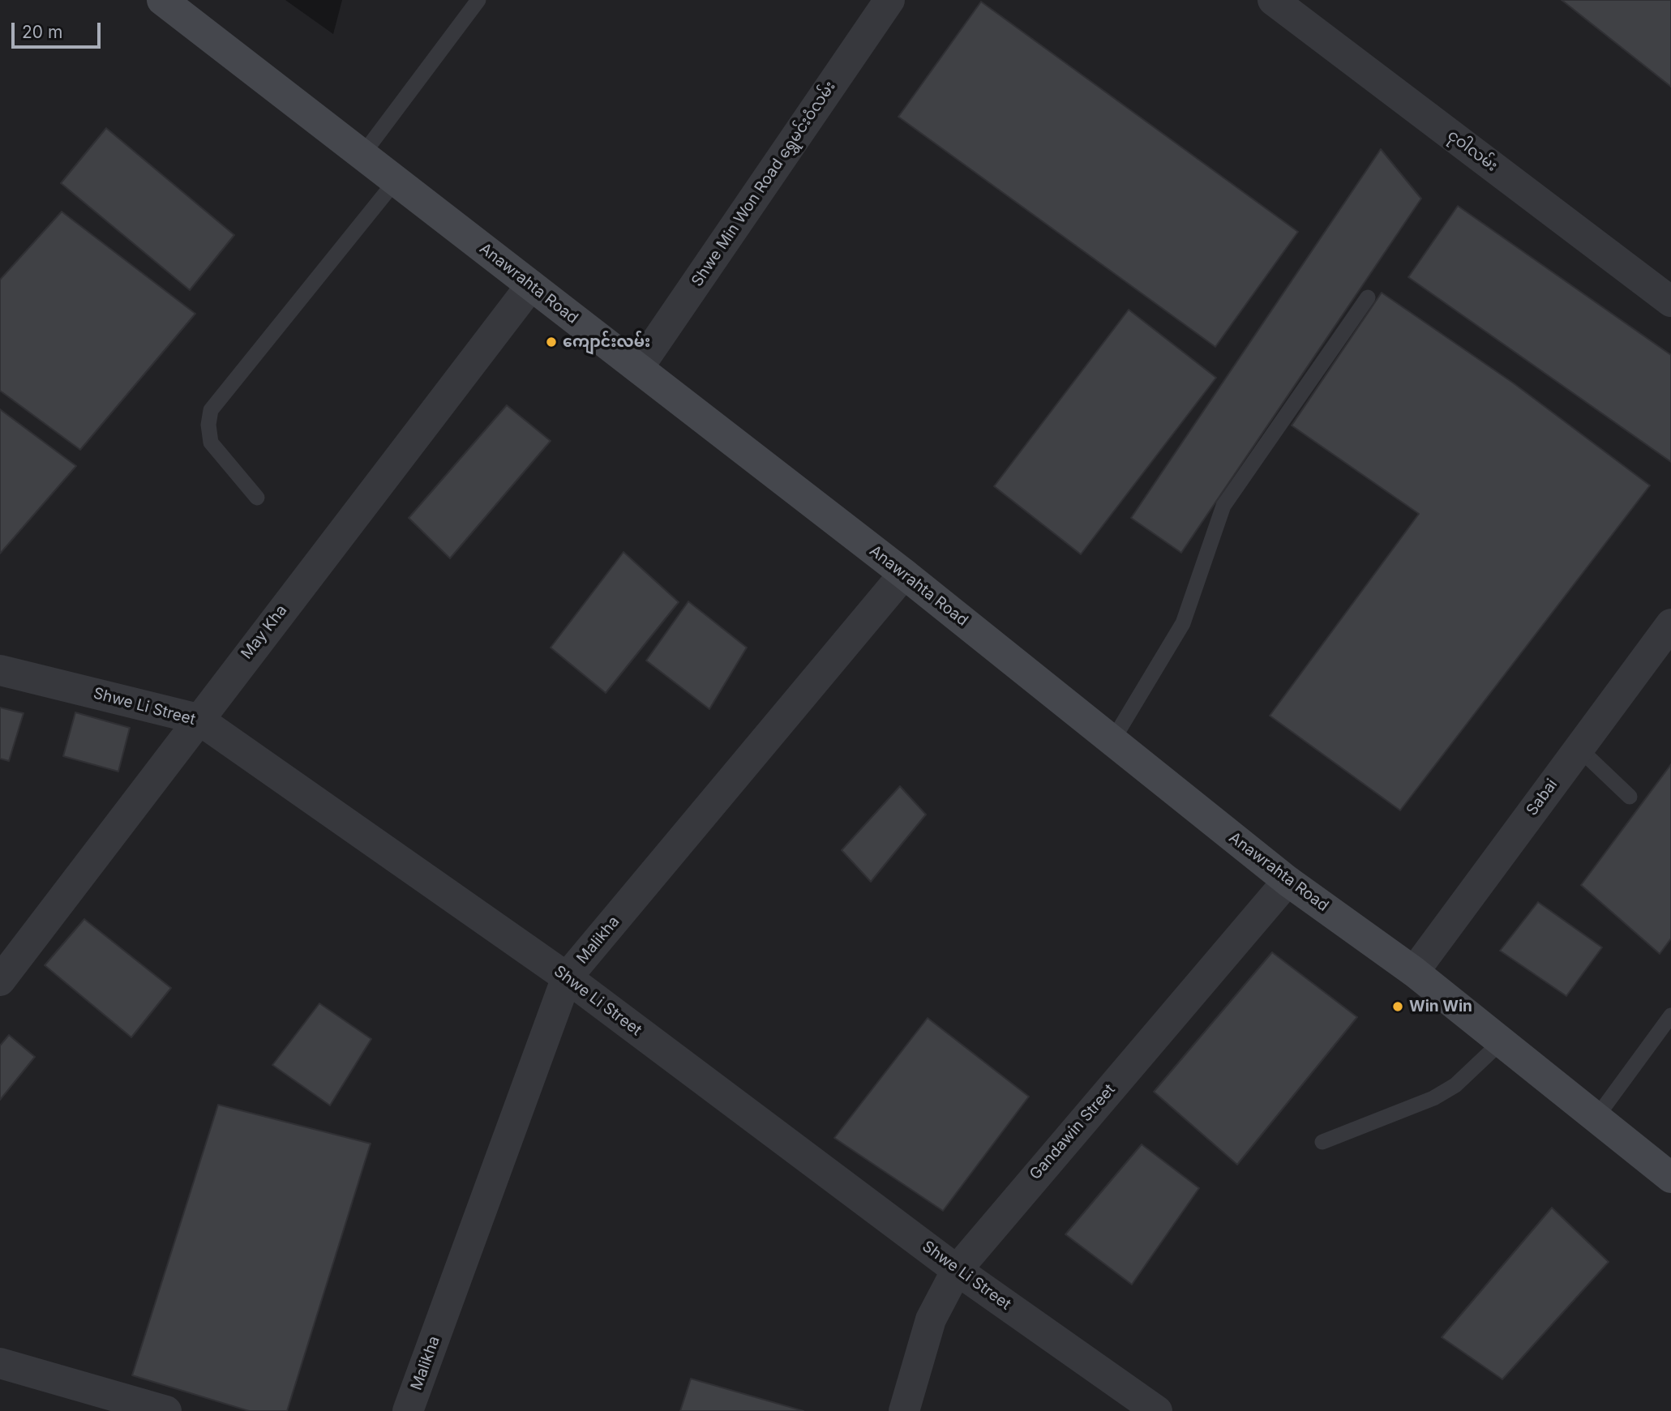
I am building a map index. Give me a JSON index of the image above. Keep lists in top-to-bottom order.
{
  "streets": {
    "main road": ["Anawrahta Road"],
    "street": [
      "ငုဝါလမ်း",
      "Shwe Min Won Road ရွှေမင်းဝံလမ်း",
      "May Kha",
      "Shwe Li Street",
      "Sabai",
      "Malikha",
      "Gandawin Street"
    ]
  },
  "crossings": [
    ["Shwe Min Won Road ရွှေမင်းဝံလမ်း", "Anawrahta Road"],
    ["Anawrahta Road", "May Kha"],
    ["Anawrahta Road", "Sabai"],
    ["Anawrahta Road", "Malikha"],
    ["Anawrahta Road", "Gandawin Street"],
    ["May Kha", "Shwe Li Street"],
    ["Shwe Li Street", "Malikha"],
    ["Shwe Li Street", "Gandawin Street"]
  ],
  "places": ["ကျောင်းလမ်း", "Win Win"],
  "scale_bar": "20 m"
}
